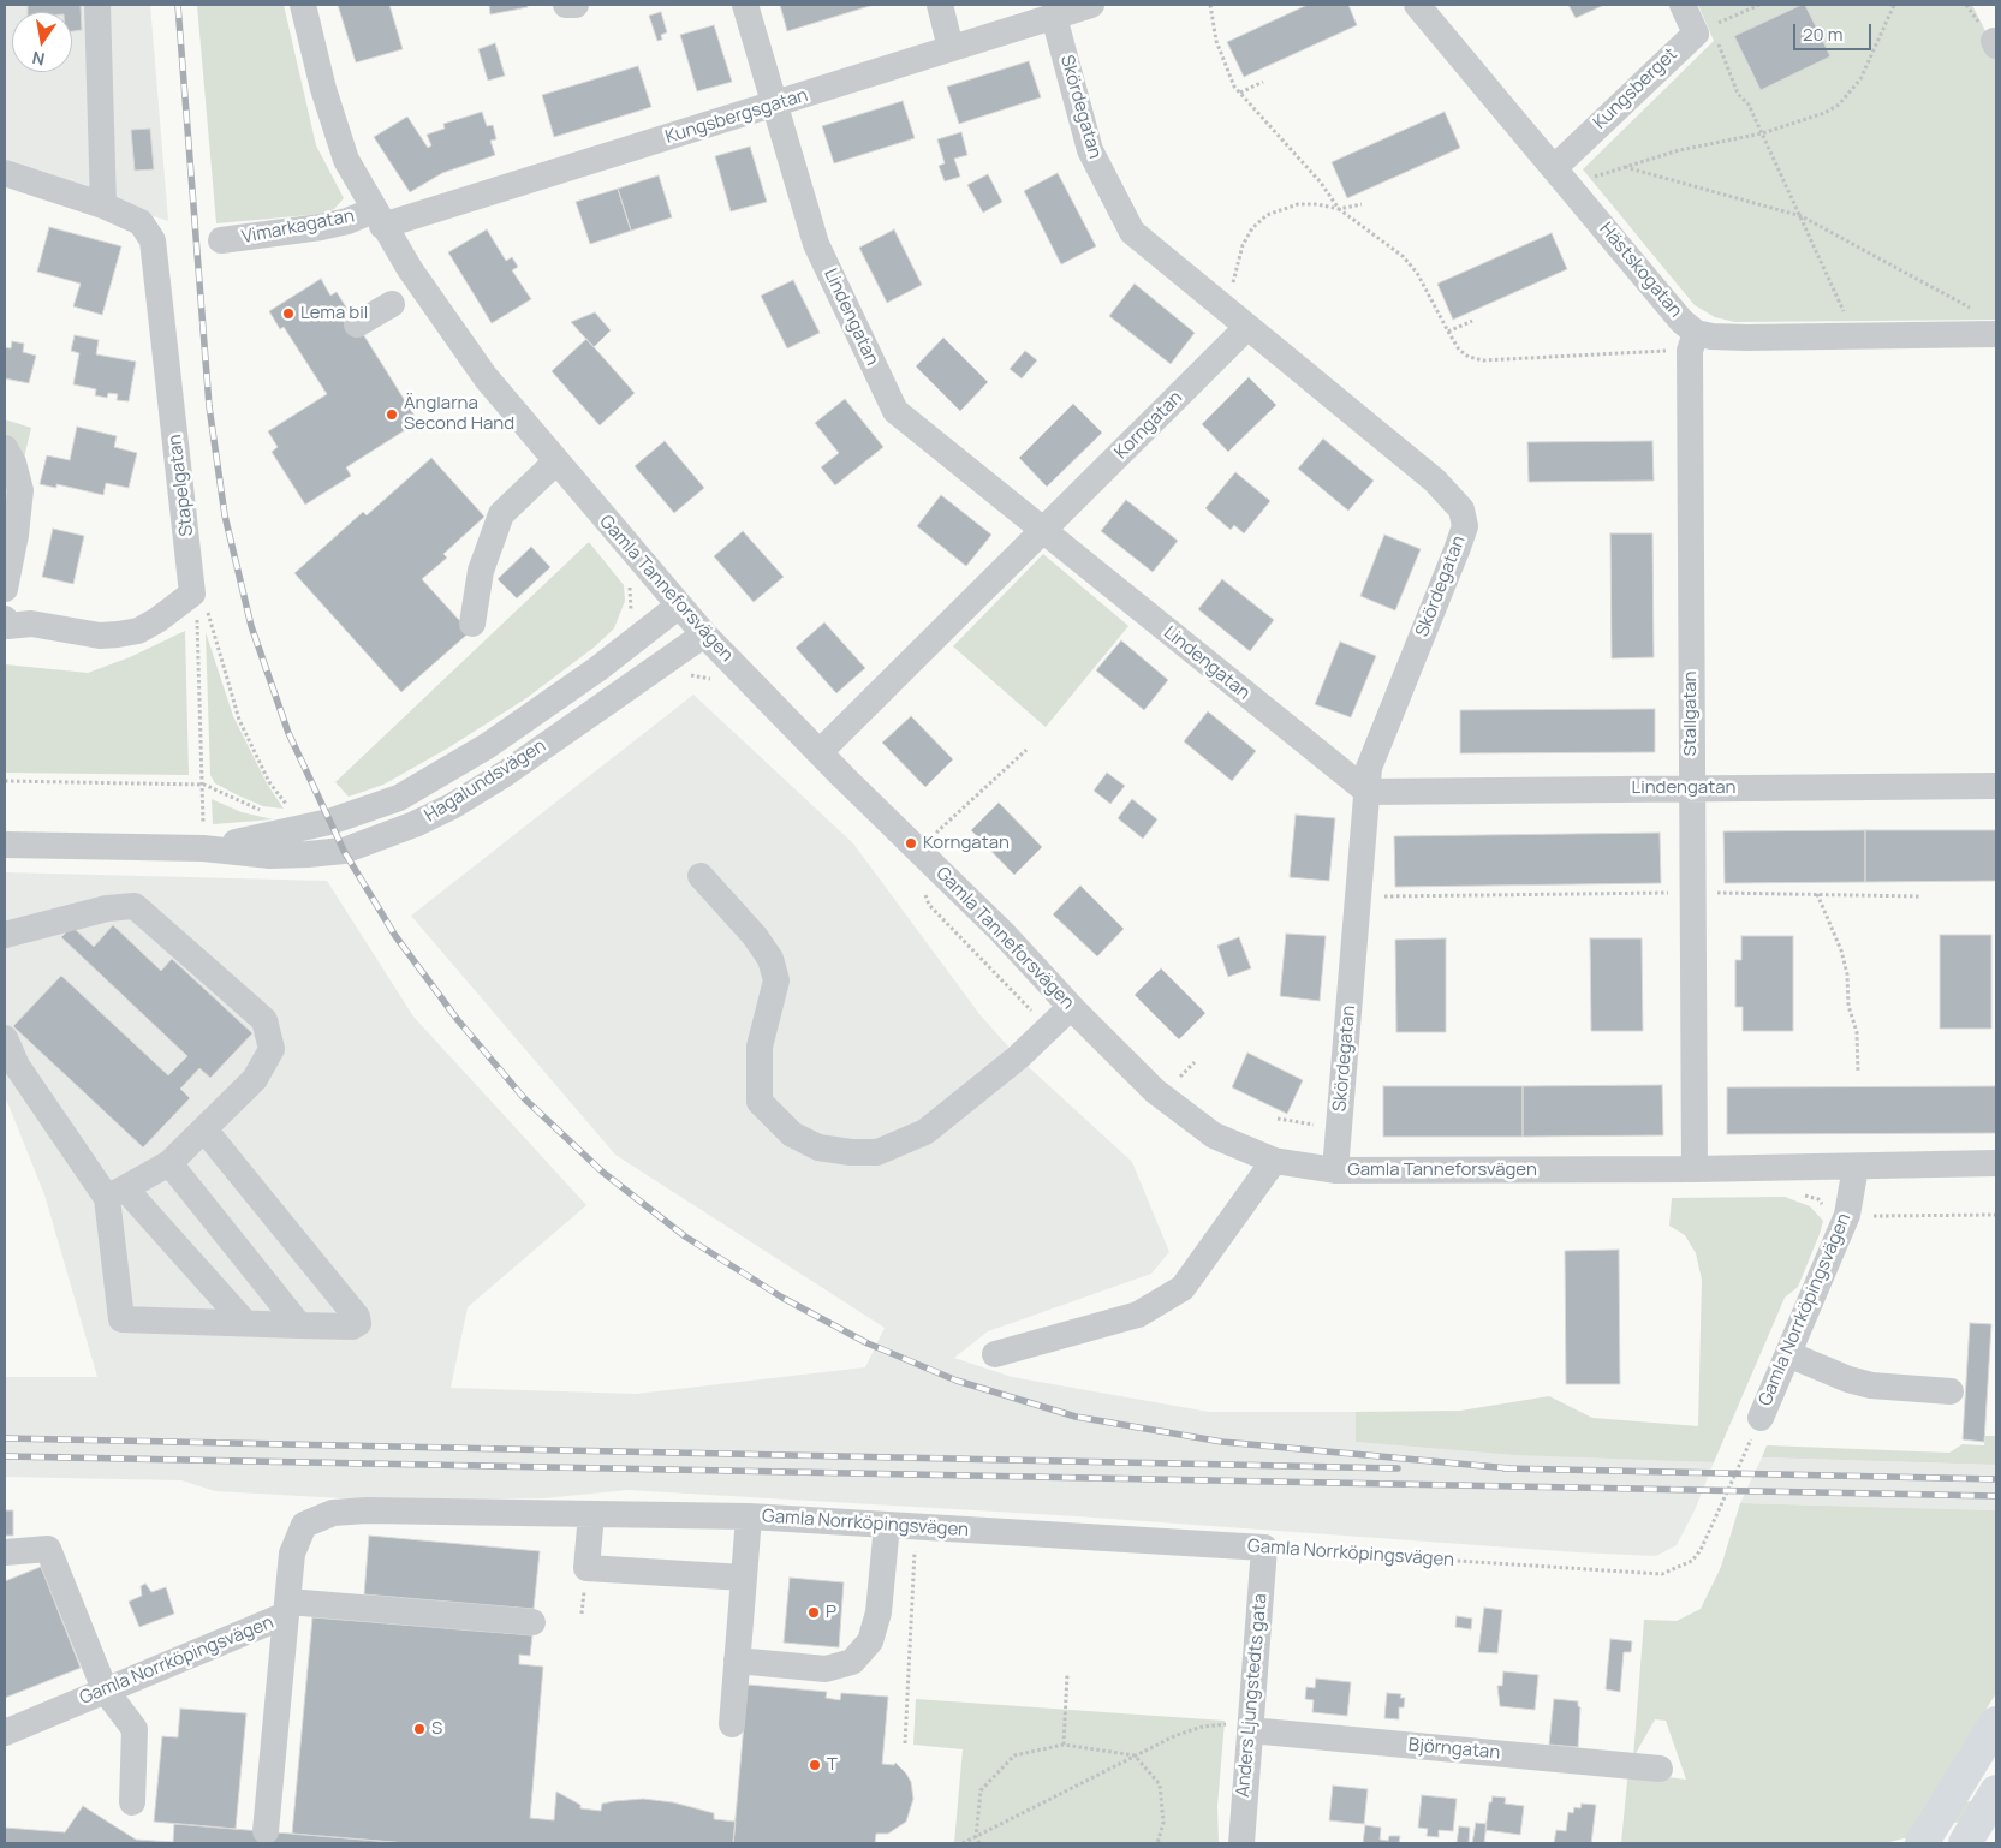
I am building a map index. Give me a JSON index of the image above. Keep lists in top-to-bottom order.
{
  "streets": {
    "street": [
      "Kungsberget",
      "Skördegatan",
      "Kungsbergsgatan",
      "Vimarkagatan",
      "Hästskogatan",
      "Lindengatan",
      "Korngatan",
      "Stapelgatan",
      "Gamla Tanneforsvägen",
      "Stallgatan",
      "Hagalundsvägen",
      "Gamla Norrköpingsvägen",
      "Anders Ljungstedts gata",
      "Björngatan"
    ]
  },
  "crossings": [
    ["Kungsberget", "Hästskogatan"],
    ["Skördegatan", "Kungsbergsgatan"],
    ["Skördegatan", "Lindengatan"],
    ["Skördegatan", "Korngatan"],
    ["Skördegatan", "Gamla Tanneforsvägen"],
    ["Kungsbergsgatan", "Vimarkagatan"],
    ["Kungsbergsgatan", "Lindengatan"],
    ["Kungsbergsgatan", "Gamla Tanneforsvägen"],
    ["Vimarkagatan", "Gamla Tanneforsvägen"],
    ["Hästskogatan", "Stallgatan"],
    ["Lindengatan", "Korngatan"],
    ["Lindengatan", "Stallgatan"],
    ["Korngatan", "Gamla Tanneforsvägen"],
    ["Gamla Tanneforsvägen", "Stallgatan"],
    ["Gamla Tanneforsvägen", "Hagalundsvägen"],
    ["Gamla Tanneforsvägen", "Gamla Norrköpingsvägen"],
    ["Gamla Norrköpingsvägen", "Anders Ljungstedts gata"],
    ["Anders Ljungstedts gata", "Björngatan"]
  ],
  "places": [
    "Lema bil",
    "Änglarna Second Hand",
    "Korngatan",
    "P",
    "S",
    "T"
  ],
  "scale_bar": "20 m",
  "north": "bottom"
}
